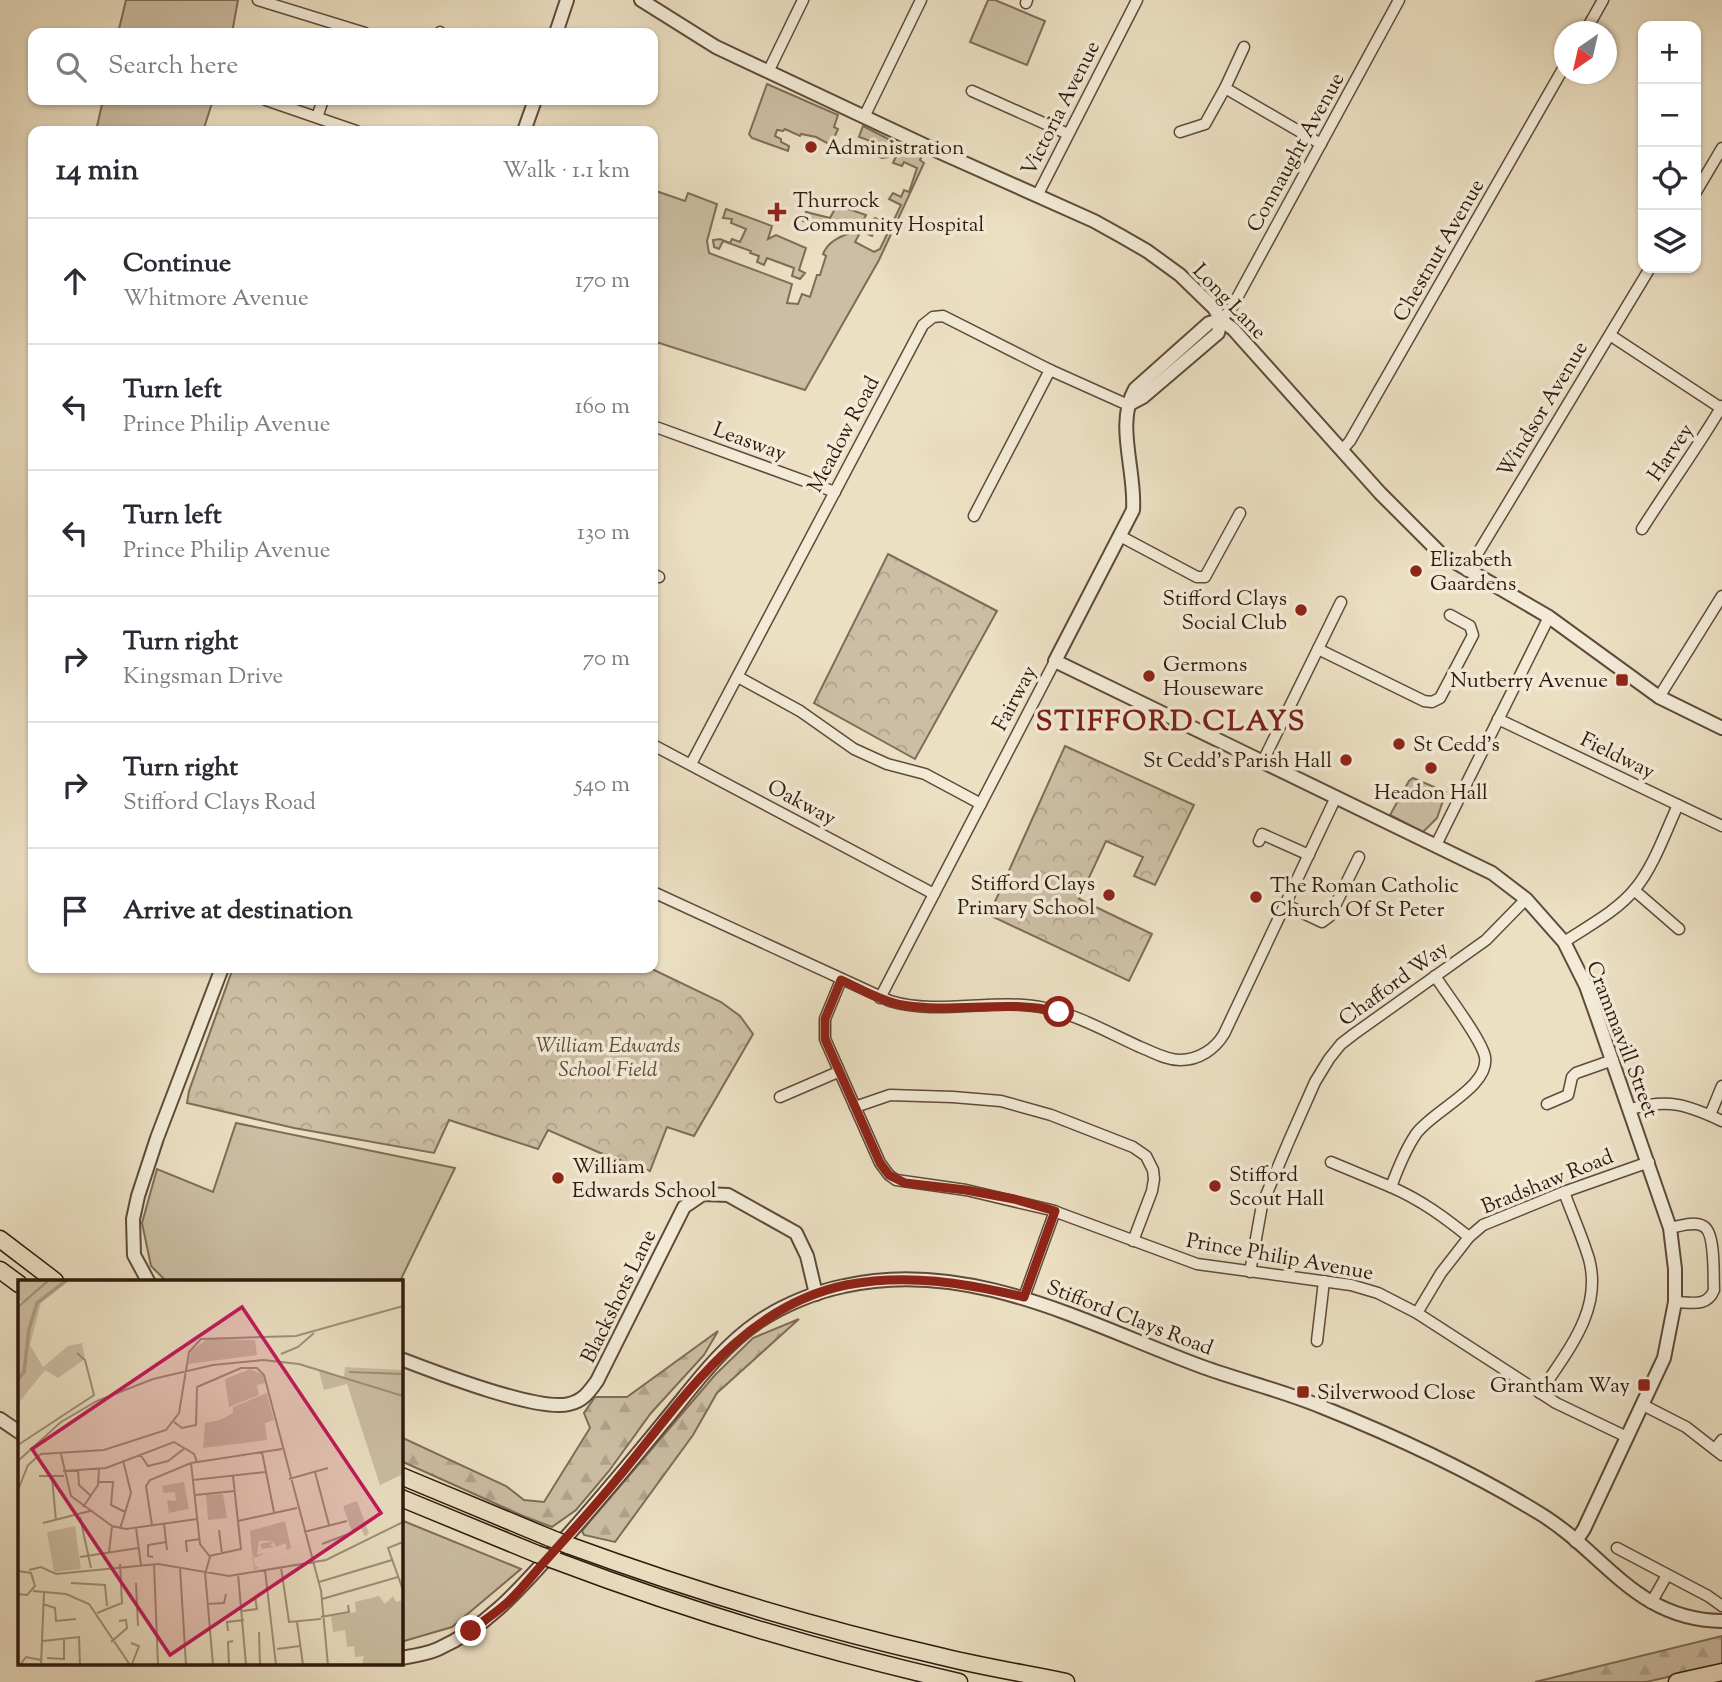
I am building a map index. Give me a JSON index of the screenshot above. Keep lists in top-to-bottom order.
{
  "streets": {
    "street": [
      "Victoria Avenue",
      "Connaught Avenue",
      "Chestnut Avenue",
      "Long Lane",
      "Windsor Avenue",
      "Meadow Road",
      "Leasway",
      "Harvey",
      "Fairway",
      "Fieldway",
      "Oakway",
      "Chafford Way",
      "Crammavill Street",
      "Bradshaw Road",
      "Prince Philip Avenue",
      "Blackshots Lane",
      "Stifford Clays Road"
    ]
  },
  "crossings": [
    ["Victoria Avenue", "Long Lane"],
    ["Connaught Avenue", "Long Lane"],
    ["Chestnut Avenue", "Long Lane"],
    ["Long Lane", "Windsor Avenue"],
    ["Meadow Road", "Leasway"],
    ["Meadow Road", "Fairway"],
    ["Meadow Road", "Oakway"],
    ["Fairway", "Oakway"],
    ["Fairway", "Crammavill Street"],
    ["Chafford Way", "Crammavill Street"],
    ["Chafford Way", "Prince Philip Avenue"],
    ["Crammavill Street", "Bradshaw Road"],
    ["Crammavill Street", "Prince Philip Avenue"],
    ["Crammavill Street", "Stifford Clays Road"],
    ["Bradshaw Road", "Prince Philip Avenue"],
    ["Blackshots Lane", "Stifford Clays Road"]
  ],
  "districts": ["STIFFORD CLAYS"],
  "parks": ["William Edwards School Field"],
  "places": {
    "other": [
      "Administration",
      "Elizabeth Gaardens",
      "Stifford Clays Social Club",
      "Germons Houseware",
      "St Cedd's",
      "St Cedd's Parish Hall",
      "Headon Hall",
      "Stifford Clays Primary School",
      "The Roman Catholic Church Of St Peter",
      "William Edwards School",
      "Stifford Scout Hall"
    ],
    "health": ["Thurrock Community Hospital"],
    "transit": ["Nutberry Avenue", "Grantham Way", "Silverwood Close"]
  },
  "north": "bottom left",
  "page": {
    "map_buttons": ["+", "−"],
    "search": "Search here",
    "heading": ["14 min", "Walk · 1.1 km"],
    "list": [
      ["Continue", "Whitmore Avenue", "170 m"],
      ["Turn left", "Prince Philip Avenue", "160 m"],
      ["Turn left", "Prince Philip Avenue", "130 m"],
      ["Turn right", "Kingsman Drive", "70 m"],
      ["Turn right", "Stifford Clays Road", "540 m"],
      "Arrive at destination"
    ]
  }
}
